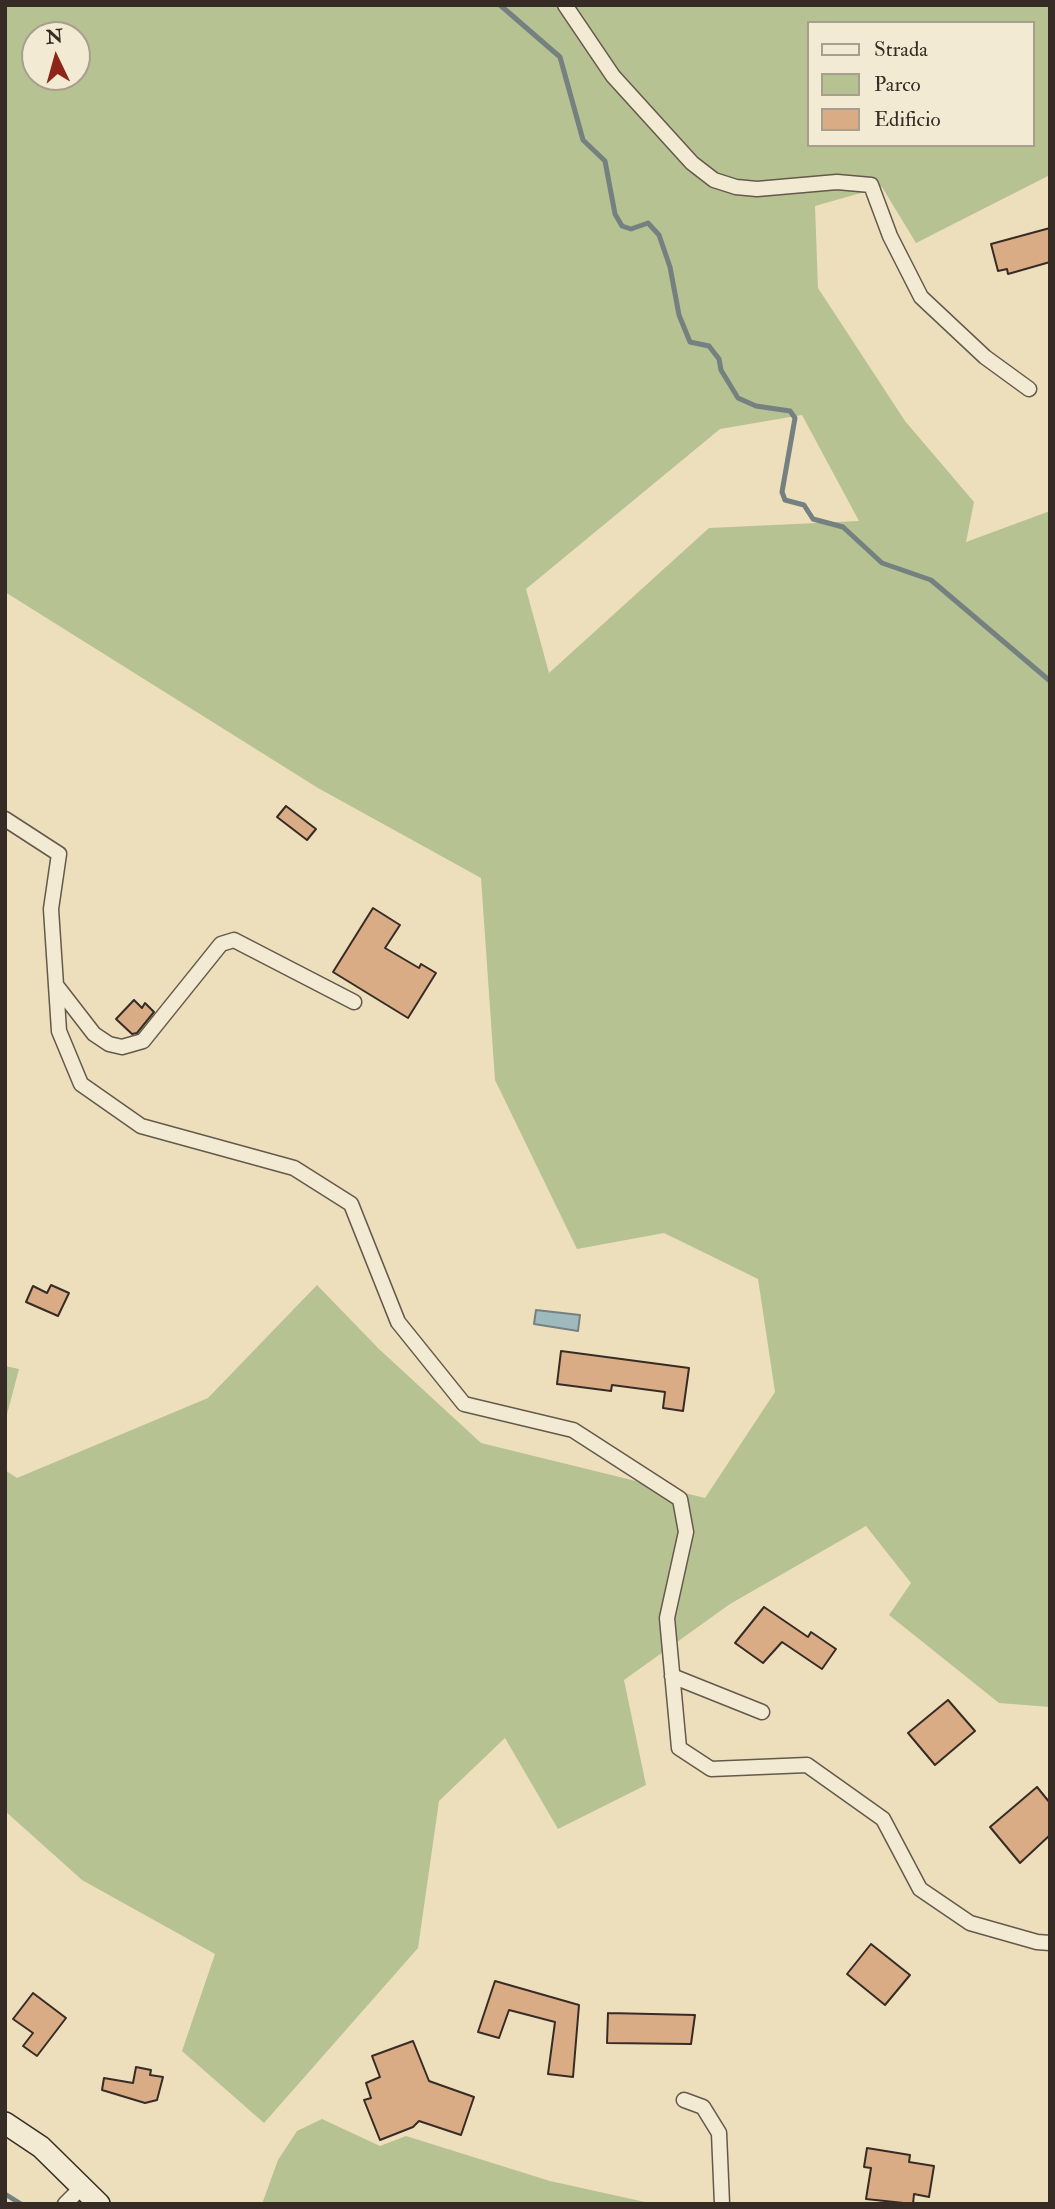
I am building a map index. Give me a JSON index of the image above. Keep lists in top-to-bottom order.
{
  "legend": ["Strada", "Parco", "Edificio"],
  "north": "top"
}
